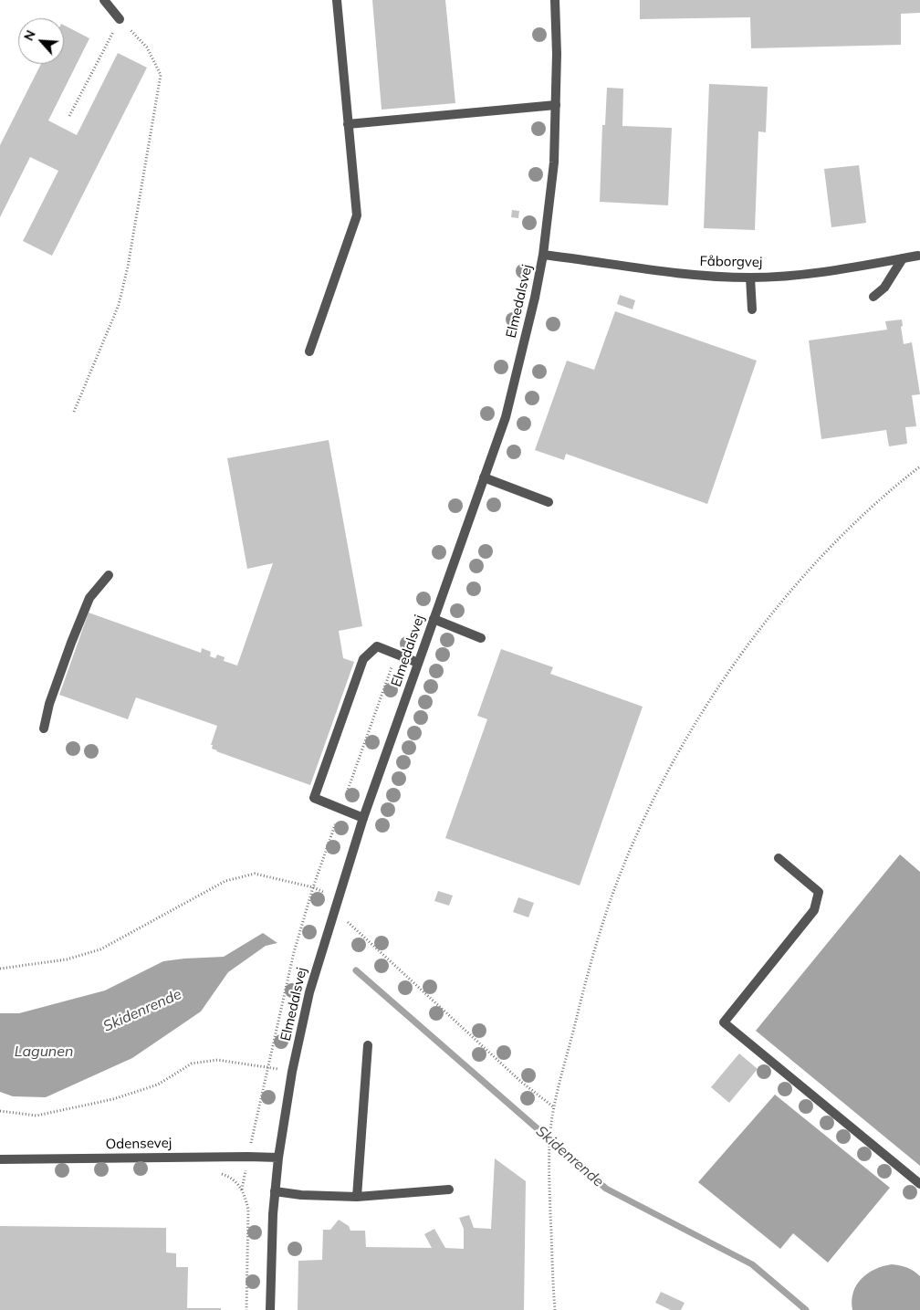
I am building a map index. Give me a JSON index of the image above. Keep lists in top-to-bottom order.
{
  "streets": {
    "street": ["Fåborgvej", "Elmedalsvej", "Odensevej"]
  },
  "crossings": [
    ["Fåborgvej", "Elmedalsvej"],
    ["Elmedalsvej", "Odensevej"]
  ],
  "water": ["Skidenrende", "Lagunen"],
  "north": "top left"
}
